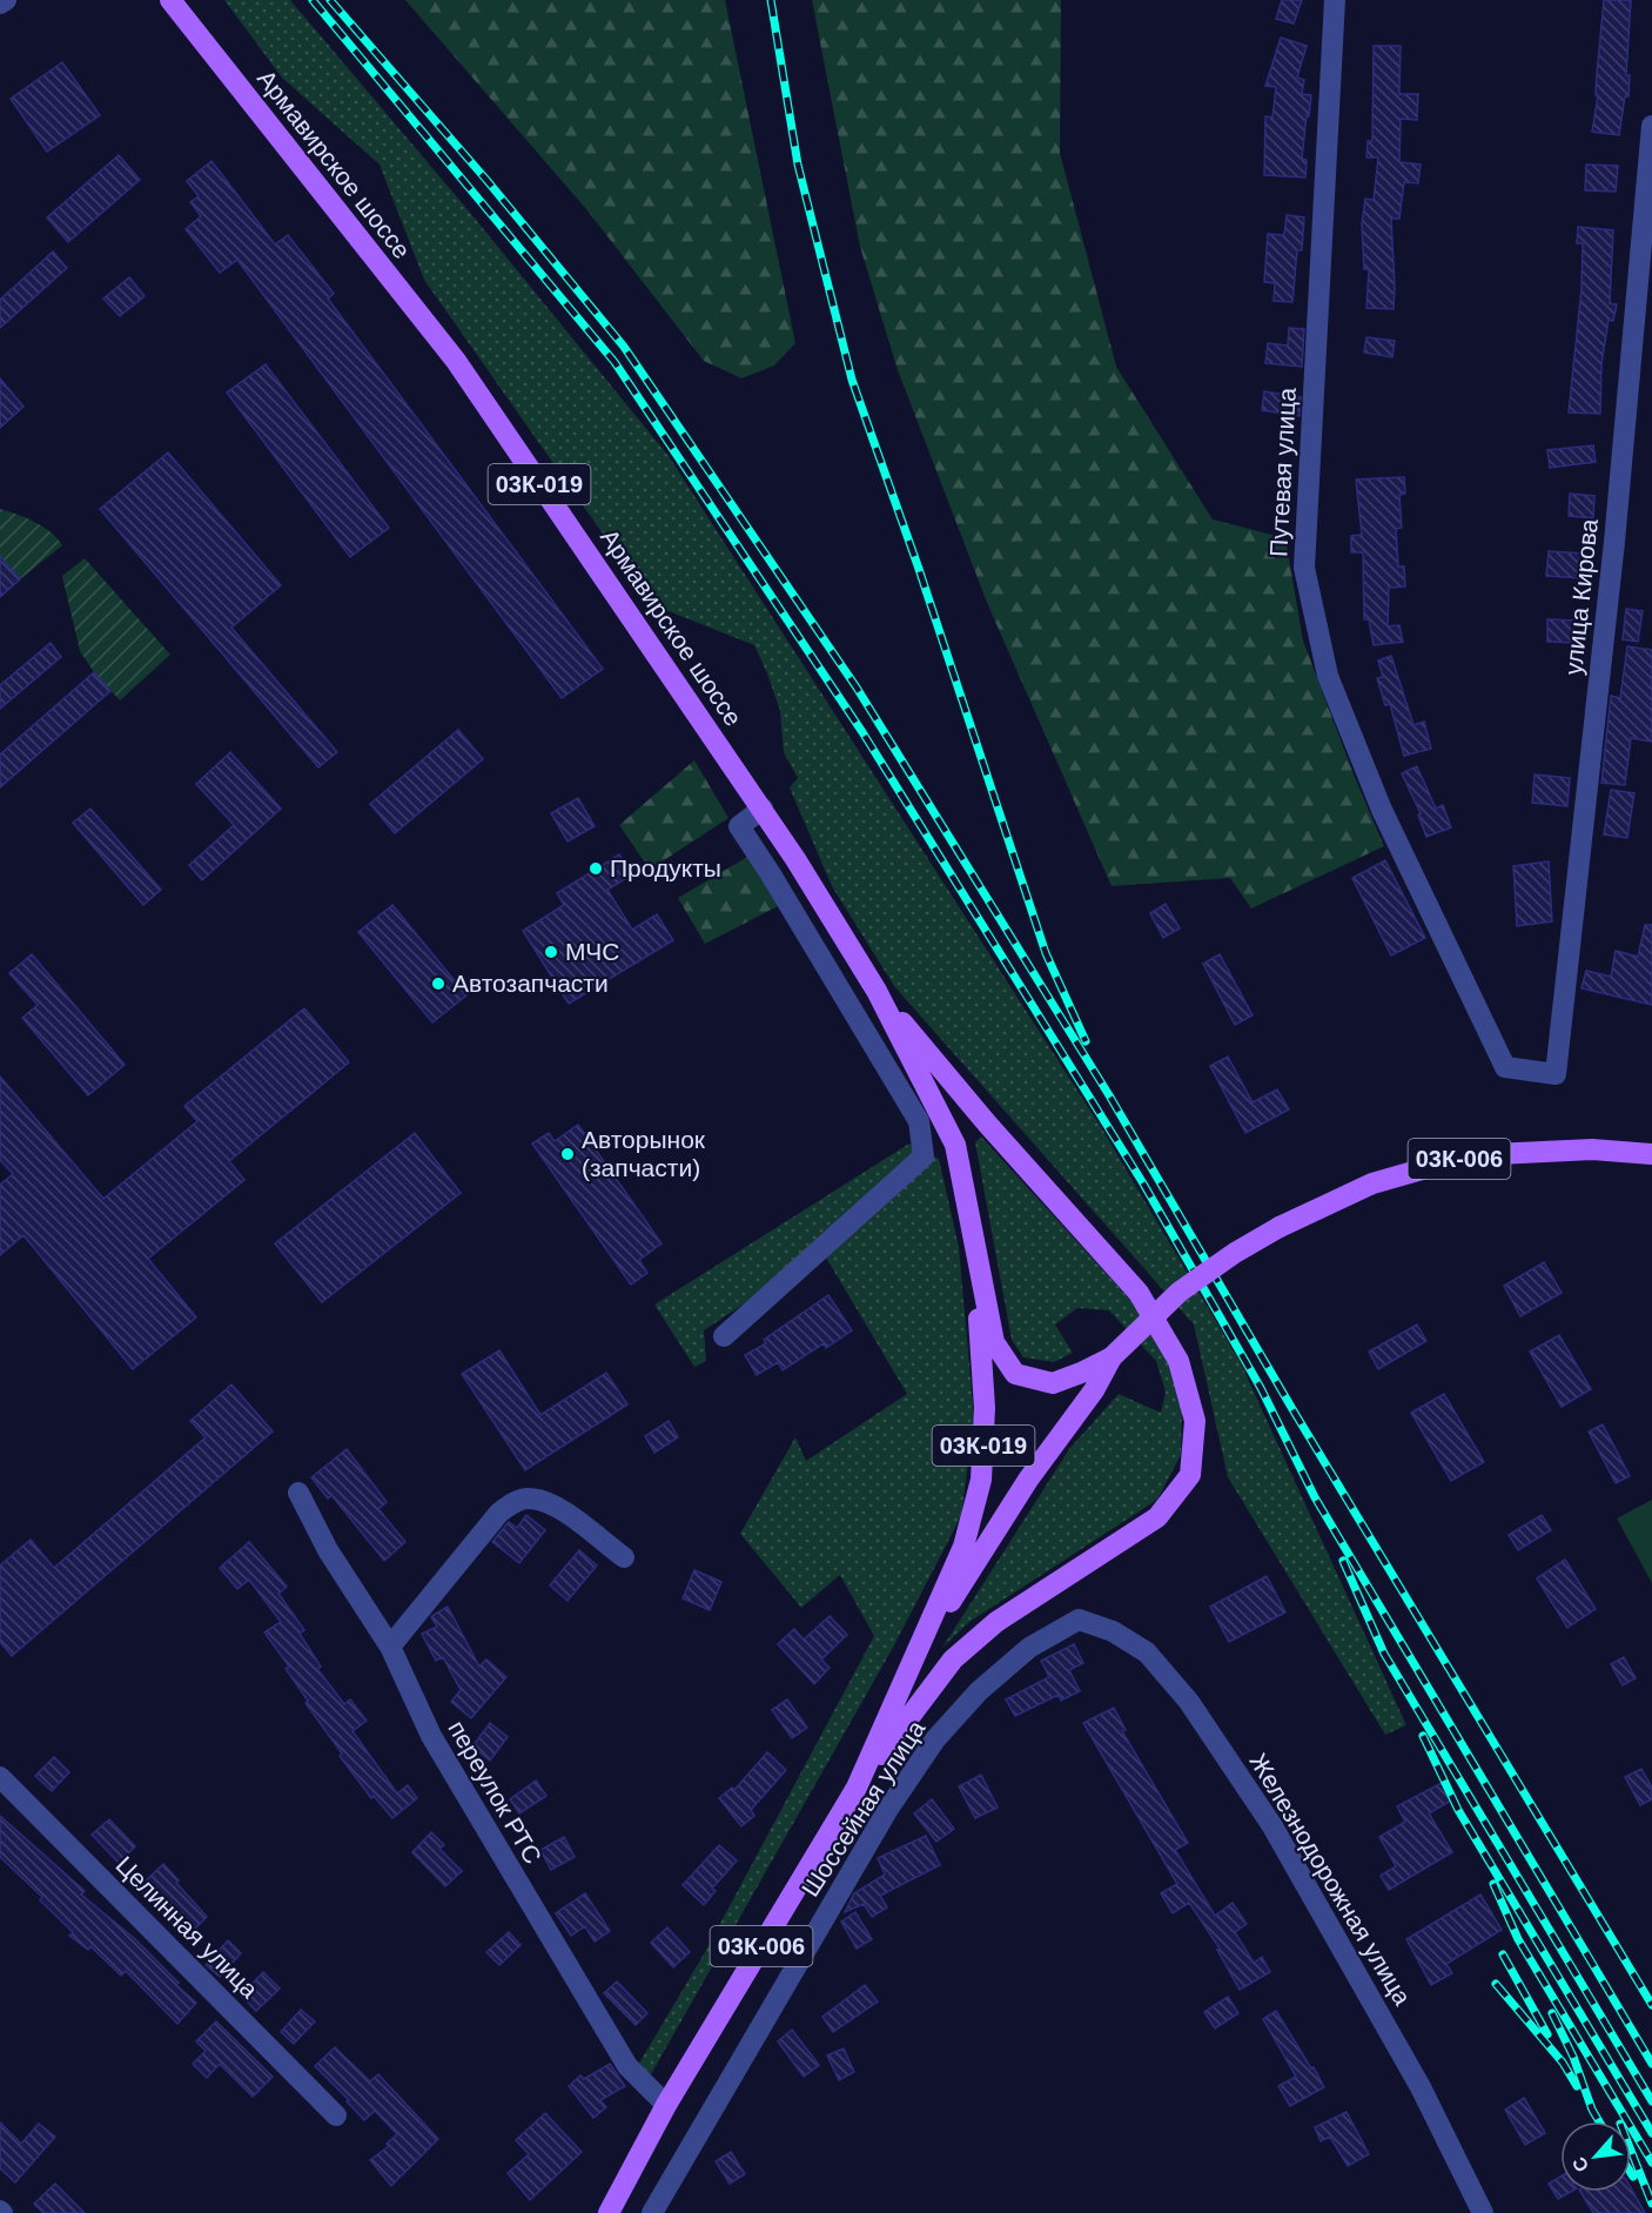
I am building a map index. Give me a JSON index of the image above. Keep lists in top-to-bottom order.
{
  "streets": {
    "main road": [
      "Армавирское шоссе",
      "03К-019",
      "03К-006",
      "Шоссейная улица"
    ],
    "street": [
      "Путевая улица",
      "улица Кирова",
      "переулок РТС",
      "Железнодорожная улица",
      "Целинная улица"
    ]
  },
  "crossings": [
    ["Армавирское шоссе", "03К-019"],
    ["Путевая улица", "улица Кирова"],
    ["03К-019", "03К-006"],
    ["03К-019", "Шоссейная улица"],
    ["03К-006", "Шоссейная улица"],
    ["переулок РТС", "Шоссейная улица"],
    ["Шоссейная улица", "Железнодорожная улица"]
  ],
  "places": [
    "Продукты",
    "МЧС",
    "Автозапчасти",
    "Авторынок (запчасти)"
  ],
  "north": "bottom left"
}
